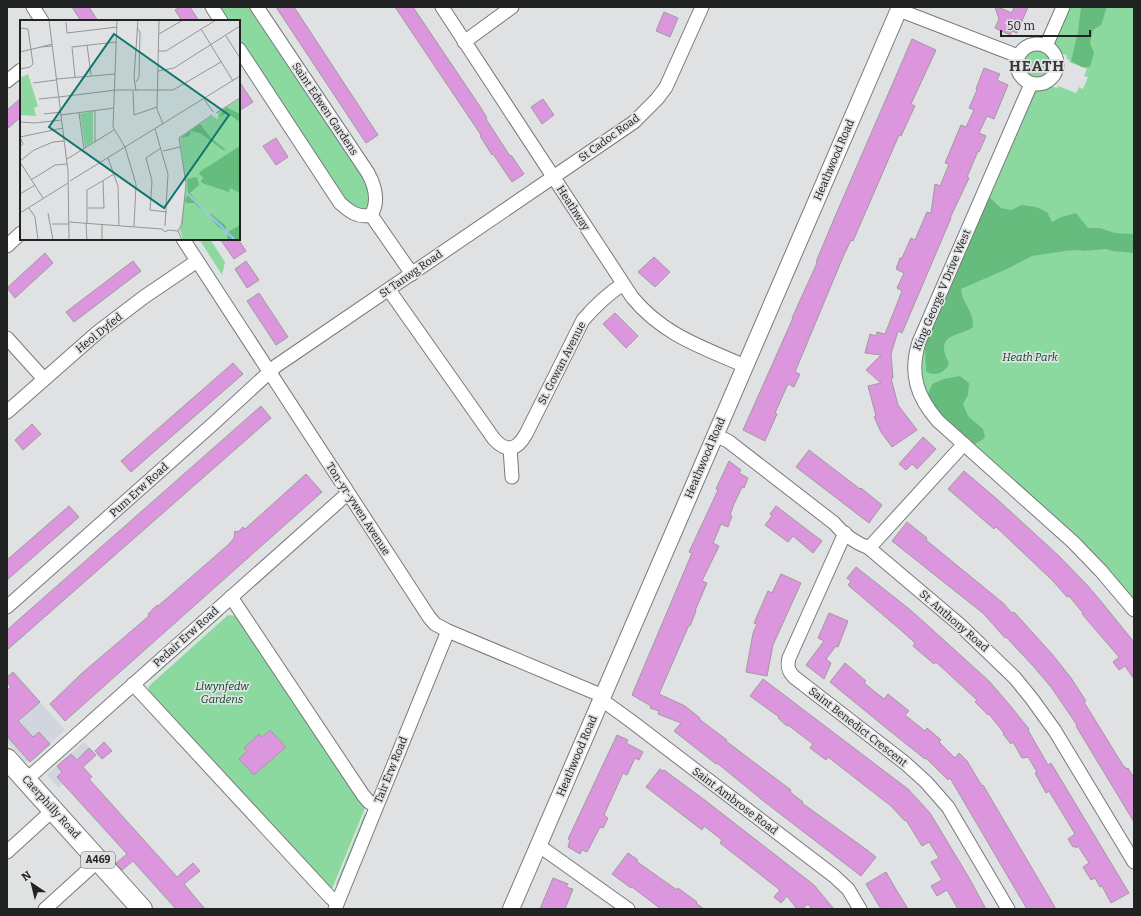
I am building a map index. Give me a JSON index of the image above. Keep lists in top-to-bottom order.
{
  "streets": {
    "main road": ["Caerphilly Road", "A469"],
    "street": [
      "Saint Edwen Gardens",
      "St Cadoc Road",
      "Heathwood Road",
      "Heathway",
      "St Tanwg Road",
      "King George V Drive West",
      "Heol Dyfed",
      "St. Gowan Avenue",
      "Pum Erw Road",
      "Ton-yr-ywen Avenue",
      "St. Anthony Road",
      "Pedair Erw Road",
      "Saint Benedict Crescent",
      "Tair Erw Road",
      "Saint Ambrose Road"
    ]
  },
  "crossings": [
    ["St Cadoc Road", "Heathway"],
    ["St Cadoc Road", "St Tanwg Road"],
    ["Heathwood Road", "Heathway"],
    ["Heathwood Road", "Ton-yr-ywen Avenue"],
    ["Heathwood Road", "St. Anthony Road"],
    ["Heathwood Road", "Saint Ambrose Road"],
    ["Heathway", "St Tanwg Road"],
    ["Heathway", "St. Gowan Avenue"],
    ["St Tanwg Road", "Pum Erw Road"],
    ["St Tanwg Road", "Ton-yr-ywen Avenue"],
    ["Heol Dyfed", "Ton-yr-ywen Avenue"],
    ["Pum Erw Road", "Ton-yr-ywen Avenue"],
    ["Ton-yr-ywen Avenue", "Pedair Erw Road"],
    ["Ton-yr-ywen Avenue", "Tair Erw Road"],
    ["Ton-yr-ywen Avenue", "Saint Ambrose Road"],
    ["St. Anthony Road", "Saint Benedict Crescent"],
    ["Pedair Erw Road", "Caerphilly Road"]
  ],
  "districts": ["HEATH"],
  "parks": ["Heath Park", "Llwynfedw Gardens"],
  "scale_bar": "50 m",
  "north": "top left"
}
